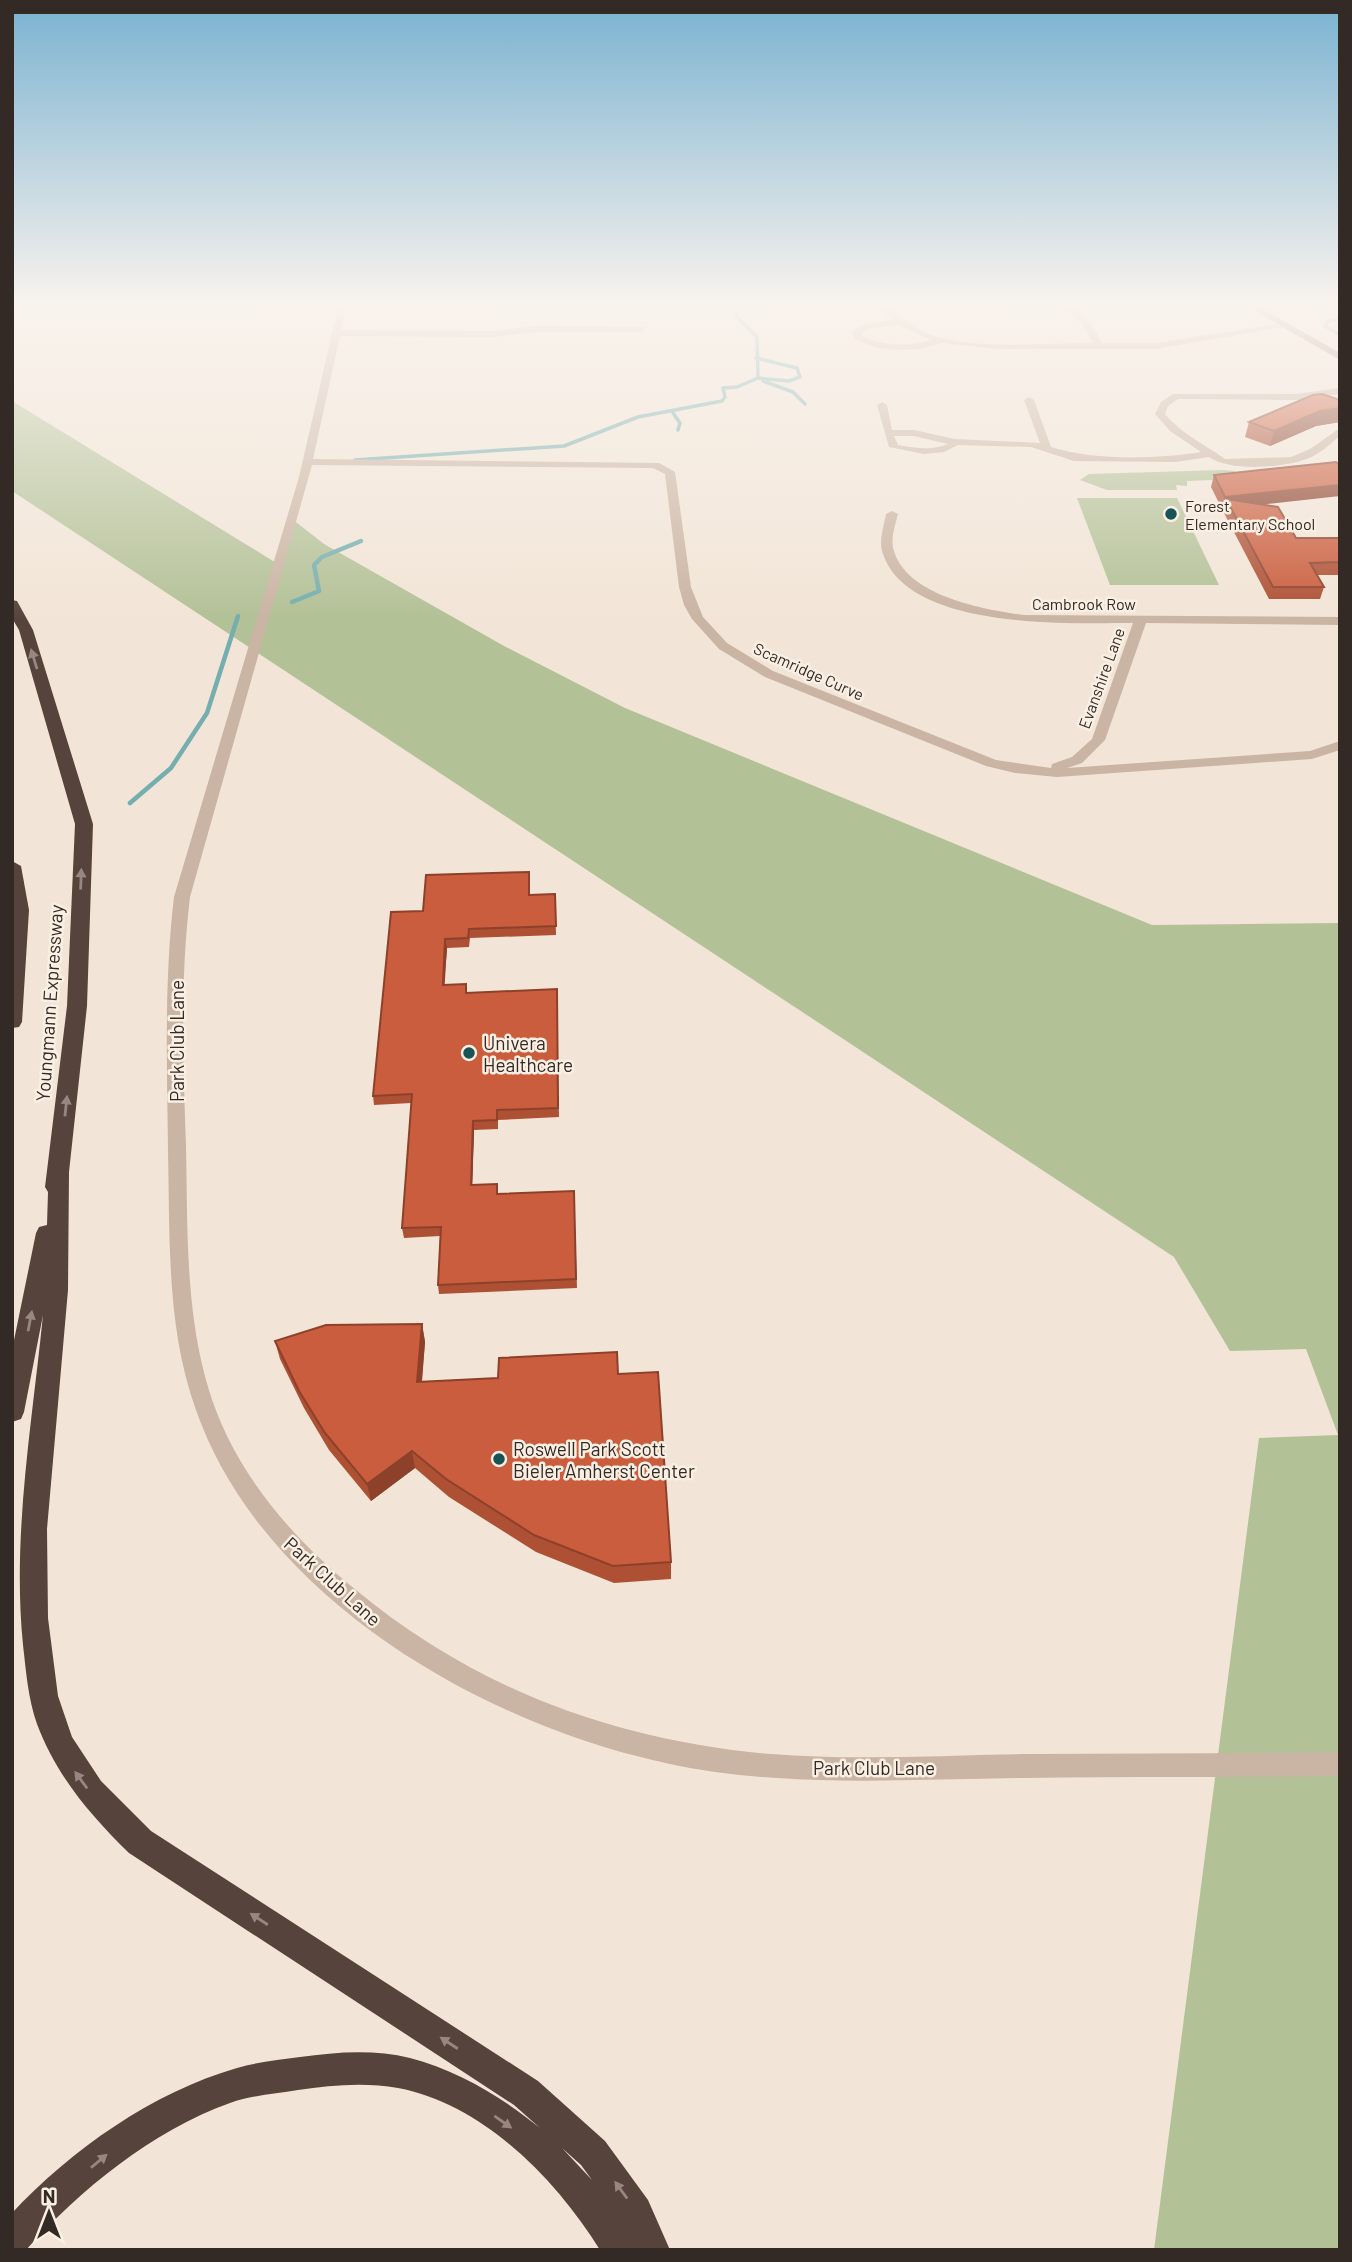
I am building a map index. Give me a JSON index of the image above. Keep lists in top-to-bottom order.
{
  "streets": {
    "highway": ["Youngmann Expressway"],
    "street": [
      "Cambrook Row",
      "Scamridge Curve",
      "Evanshire Lane",
      "Park Club Lane"
    ]
  },
  "crossings": [
    ["Cambrook Row", "Evanshire Lane"],
    ["Scamridge Curve", "Evanshire Lane"],
    ["Scamridge Curve", "Park Club Lane"]
  ],
  "one_way": ["Youngmann Expressway"],
  "places": ["Forest Elementary School", "Univera Healthcare", "Roswell Park Scott Bieler Amherst Center"],
  "north": "top"
}
